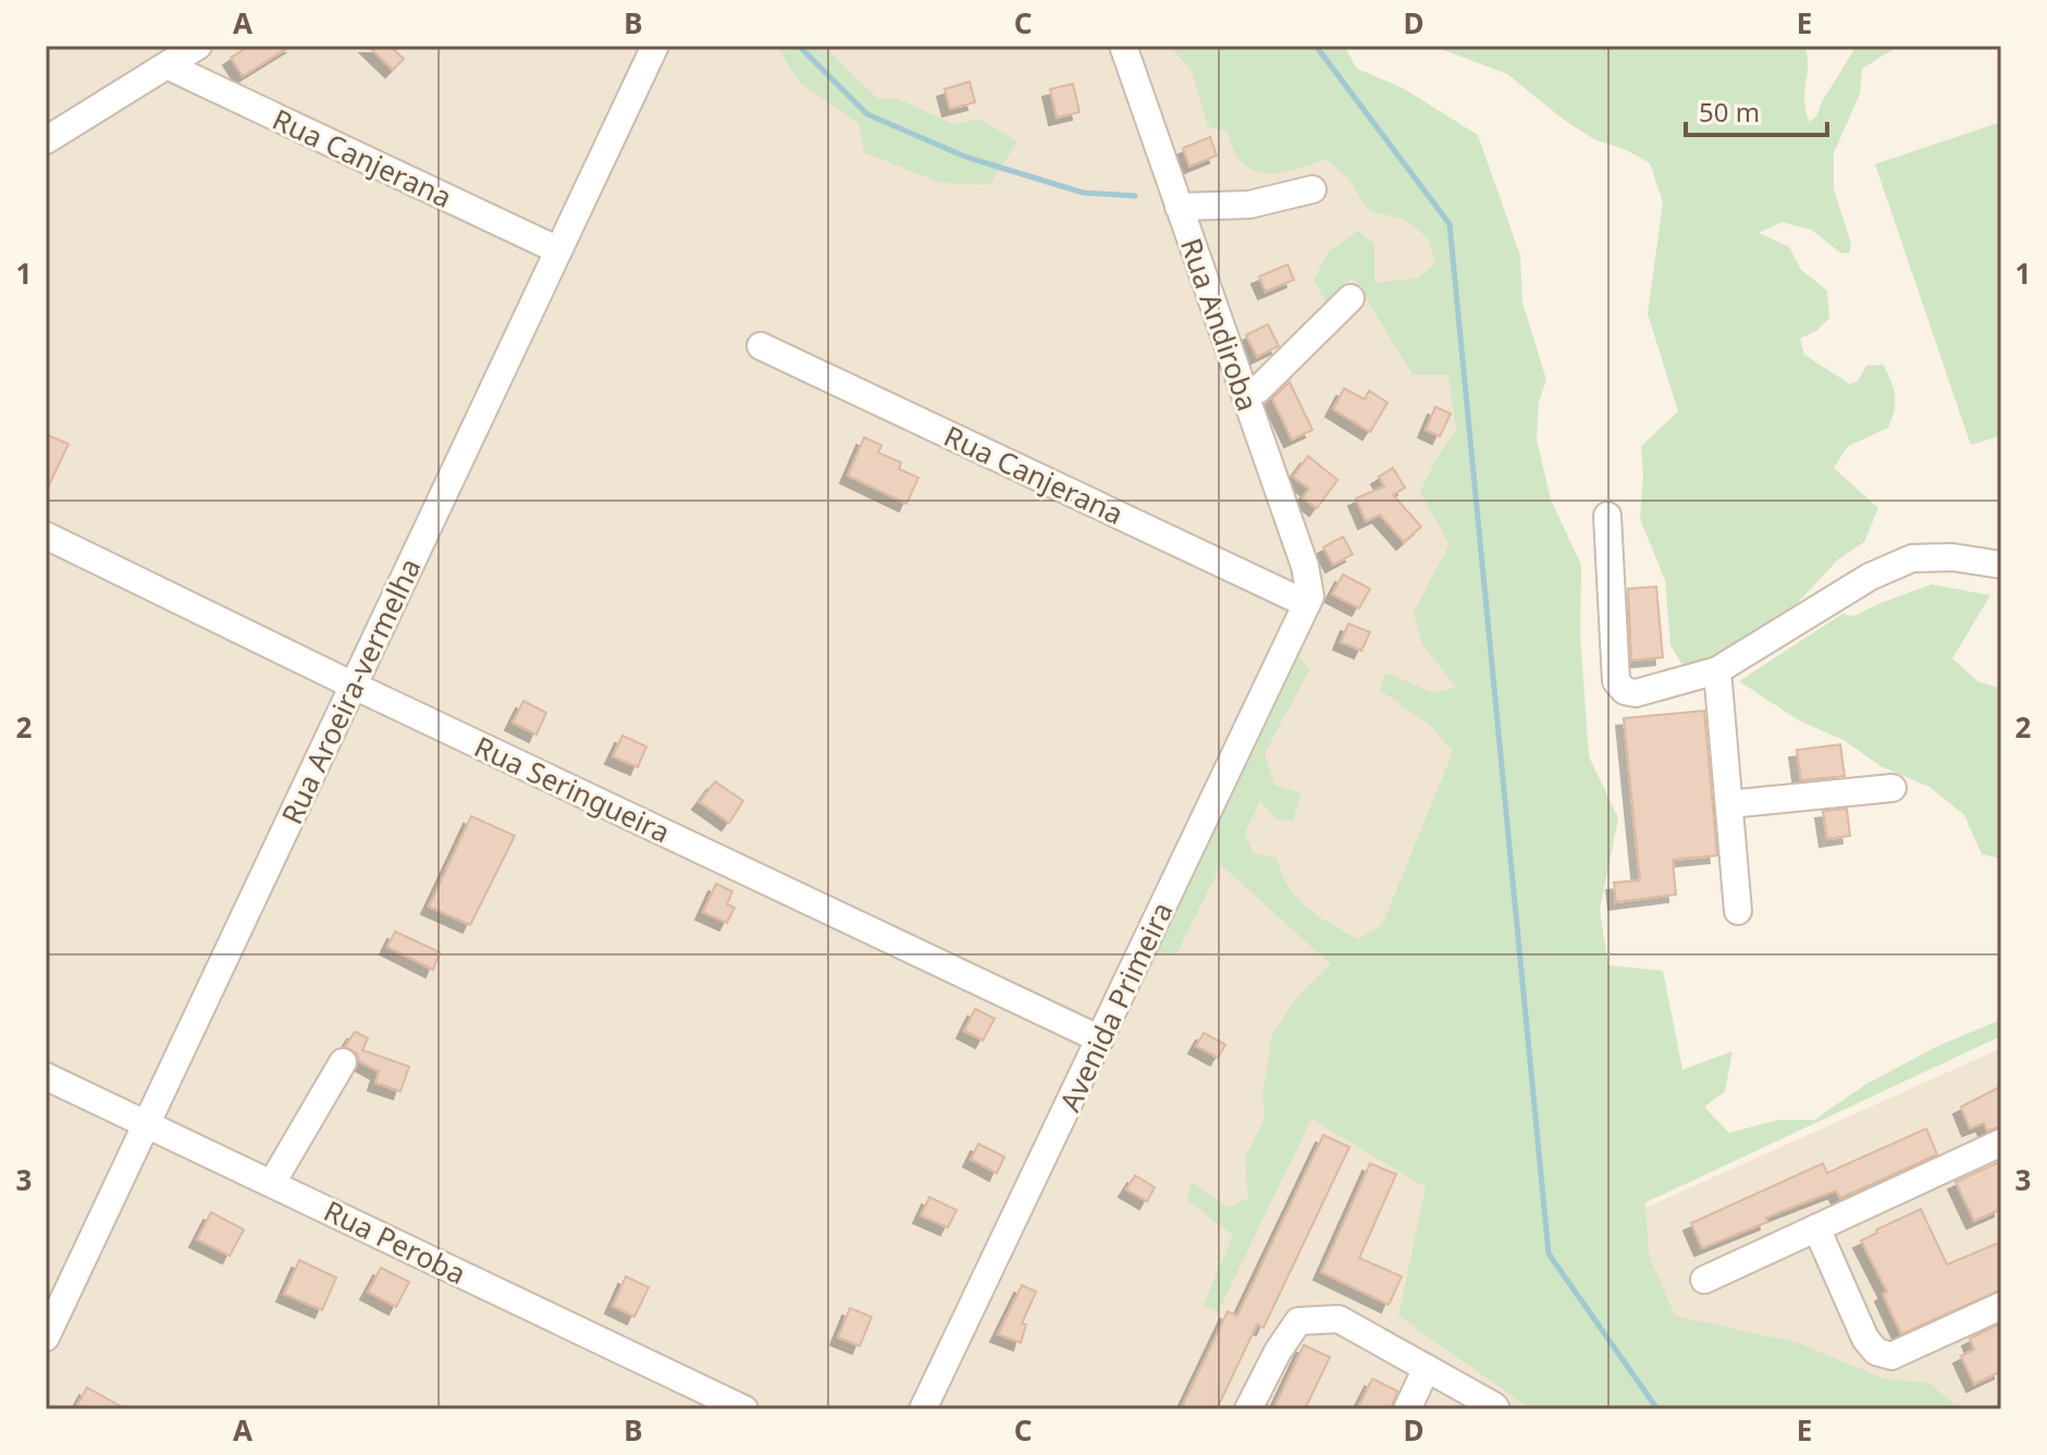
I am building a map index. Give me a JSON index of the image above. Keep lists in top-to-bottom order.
{
  "streets": {
    "street": [
      "Rua Canjerana",
      "Rua Andiroba",
      "Rua Aroeira-vermelha",
      "Rua Seringueira",
      "Avenida Primeira",
      "Rua Peroba"
    ]
  },
  "crossings": [
    ["Rua Canjerana", "Rua Andiroba"],
    ["Rua Canjerana", "Rua Aroeira-vermelha"],
    ["Rua Canjerana", "Avenida Primeira"],
    ["Rua Andiroba", "Avenida Primeira"],
    ["Rua Aroeira-vermelha", "Rua Seringueira"],
    ["Rua Aroeira-vermelha", "Rua Peroba"],
    ["Rua Seringueira", "Avenida Primeira"]
  ],
  "scale_bar": "50 m",
  "grid": {
    "columns": [
      "A",
      "B",
      "C",
      "D",
      "E"
    ],
    "rows": ["1", "2", "3"]
  }
}
